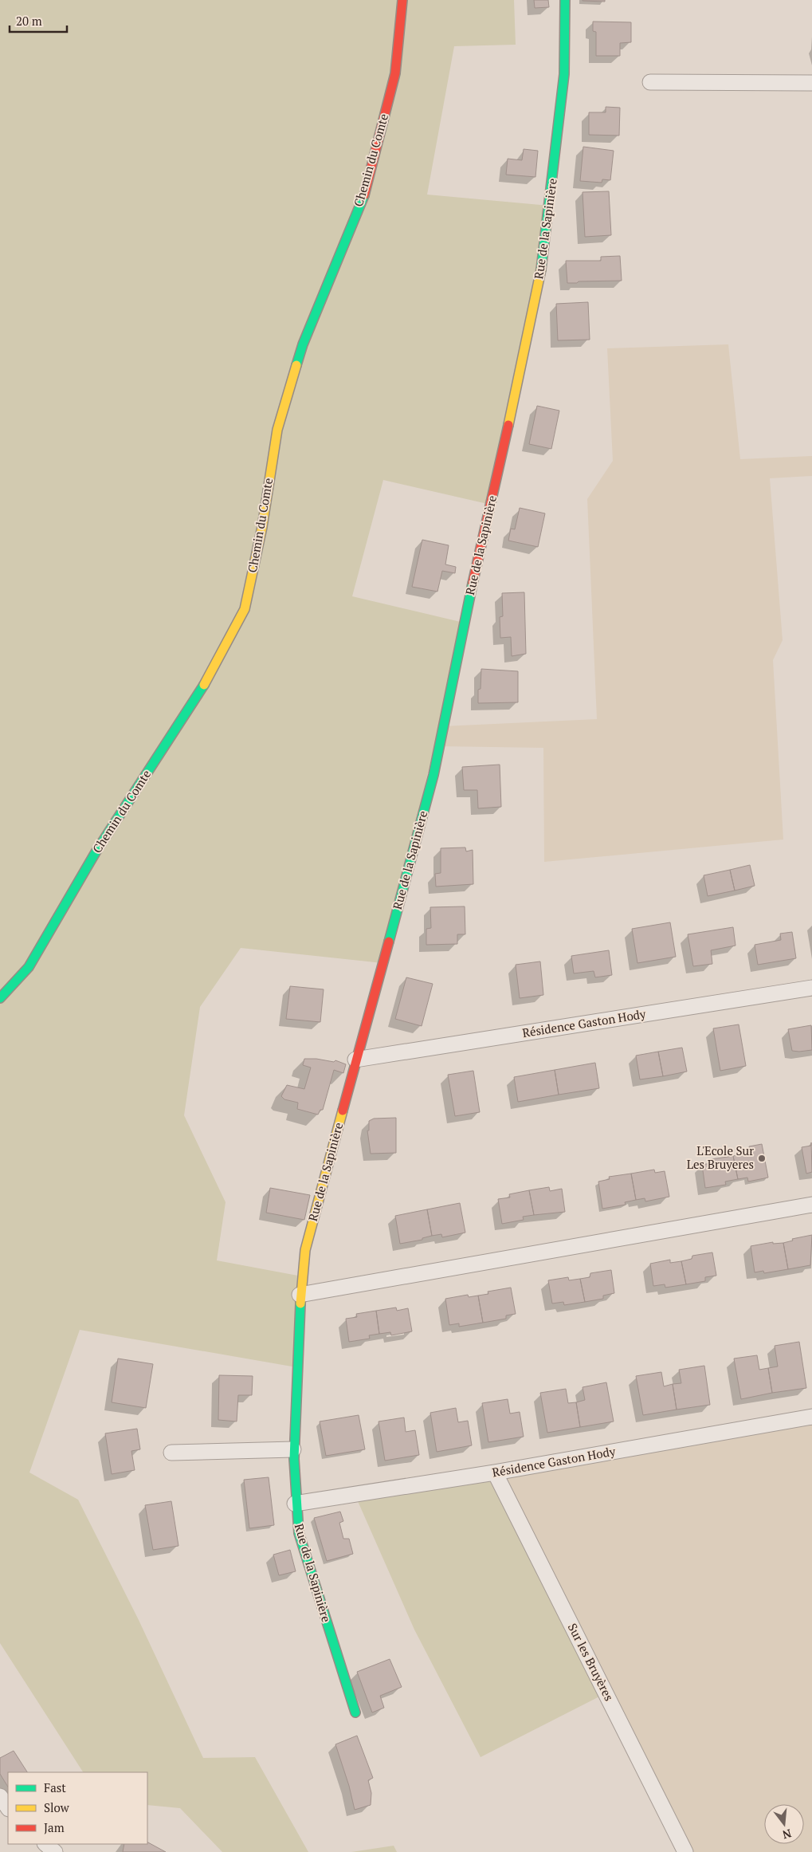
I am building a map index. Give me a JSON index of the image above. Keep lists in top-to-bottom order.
{
  "streets": {
    "street": [
      "Chemin du Comte",
      "Rue de la Sapinière",
      "Résidence Gaston Hody",
      "Sur les Bruyères"
    ]
  },
  "crossings": [
    ["Rue de la Sapinière", "Résidence Gaston Hody"],
    ["Résidence Gaston Hody", "Sur les Bruyères"]
  ],
  "places": ["L'Ecole Sur Les Bruyeres"],
  "legend": ["Fast", "Slow", "Jam"],
  "scale_bar": "20 m",
  "north": "bottom"
}
